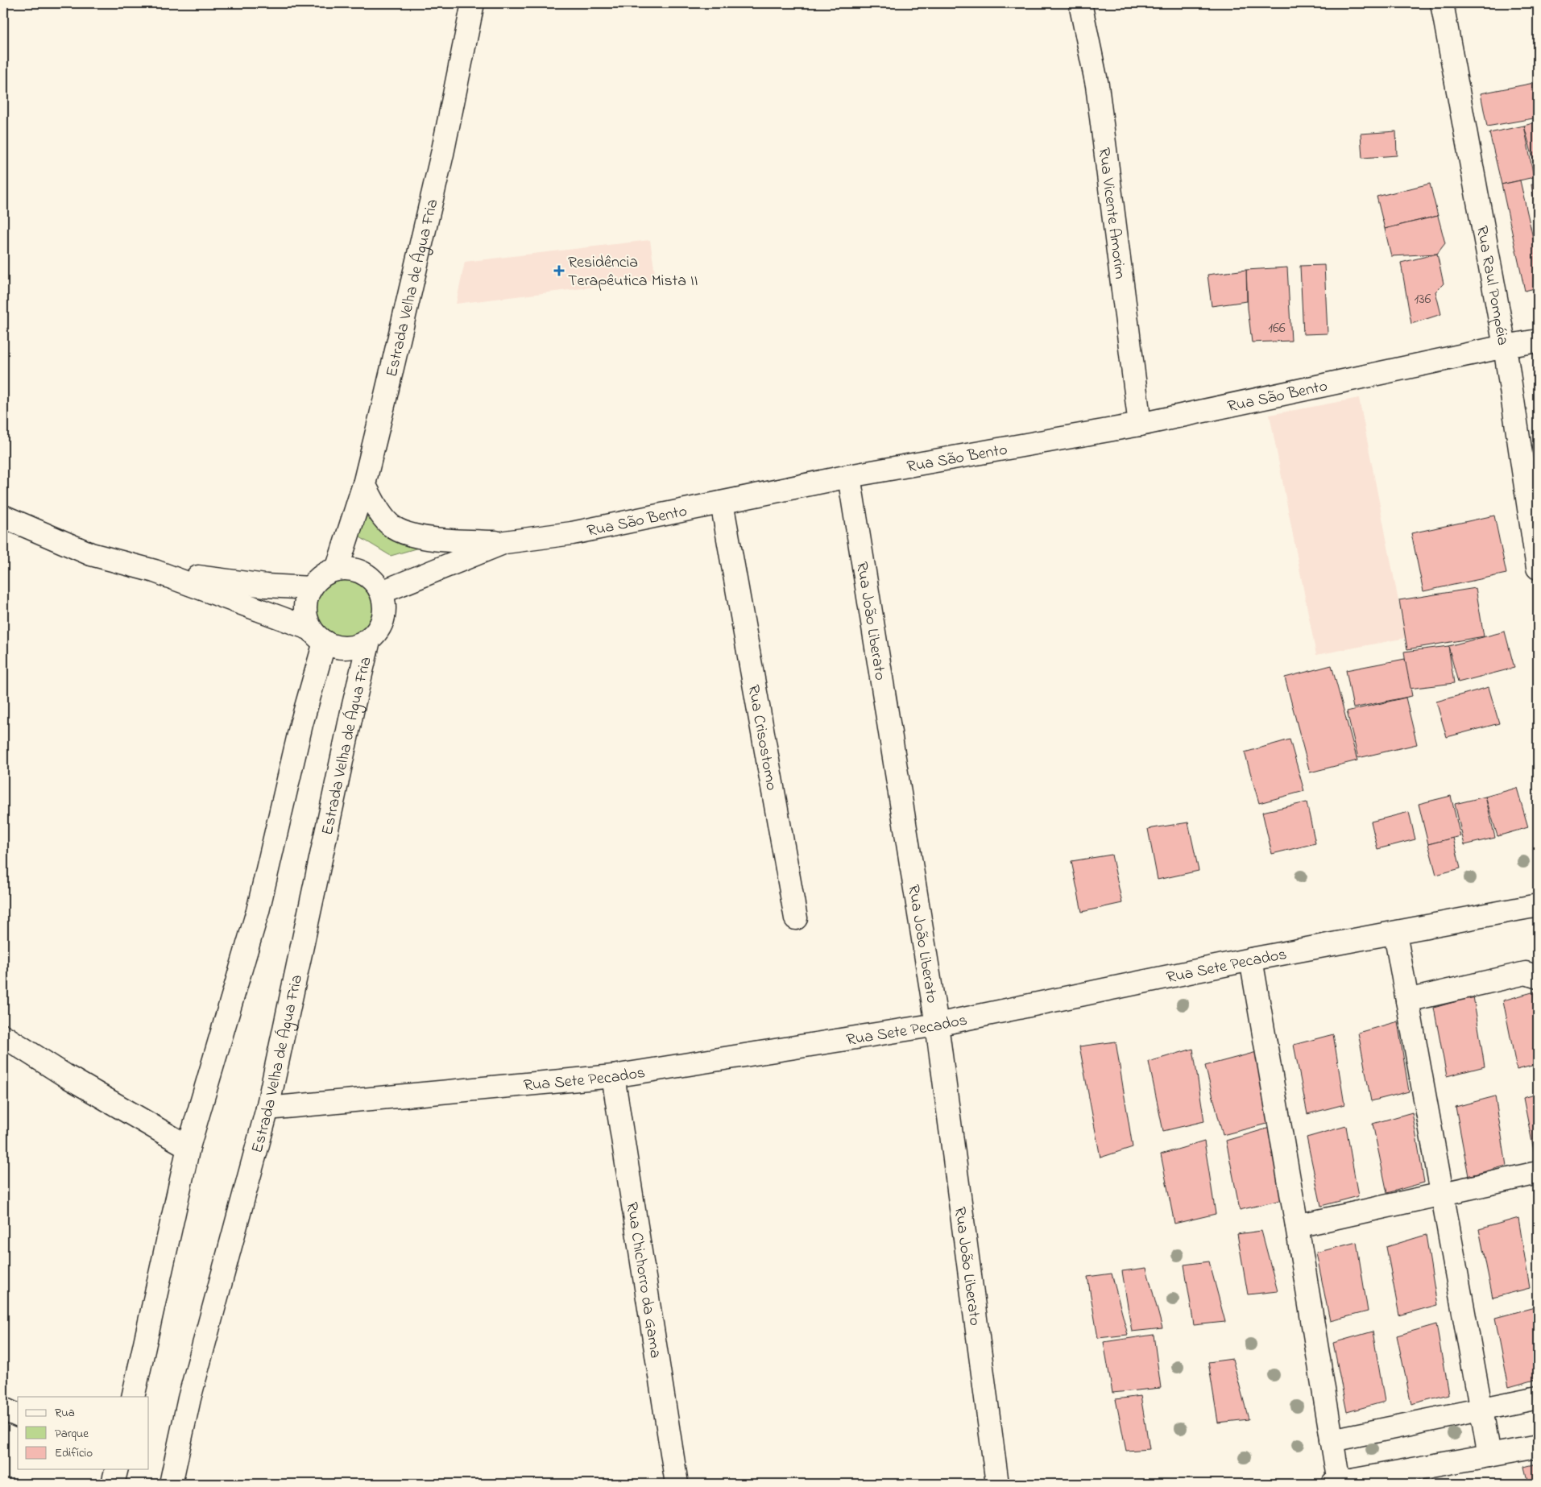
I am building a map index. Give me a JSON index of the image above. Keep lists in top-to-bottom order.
{
  "streets": {
    "street": [
      "Rua Vicente Amorim",
      "Rua Raul Pompéia",
      "Estrada Velha de Água Fria",
      "Rua São Bento",
      "Rua João Liberato",
      "Rua Crisostomo",
      "Rua Sete Pecados",
      "Rua Chichorro da Gama"
    ]
  },
  "crossings": [
    ["Rua Vicente Amorim", "Rua São Bento"],
    ["Rua Raul Pompéia", "Rua São Bento"],
    ["Estrada Velha de Água Fria", "Rua São Bento"],
    ["Estrada Velha de Água Fria", "Rua Sete Pecados"],
    ["Rua São Bento", "Rua João Liberato"],
    ["Rua São Bento", "Rua Crisostomo"],
    ["Rua João Liberato", "Rua Sete Pecados"],
    ["Rua Sete Pecados", "Rua Chichorro da Gama"]
  ],
  "places": {
    "health": ["Residência Terapêutica Mista II"]
  },
  "house_numbers": ["136", "166"],
  "legend": ["Rua", "Parque", "Edifício"]
}
